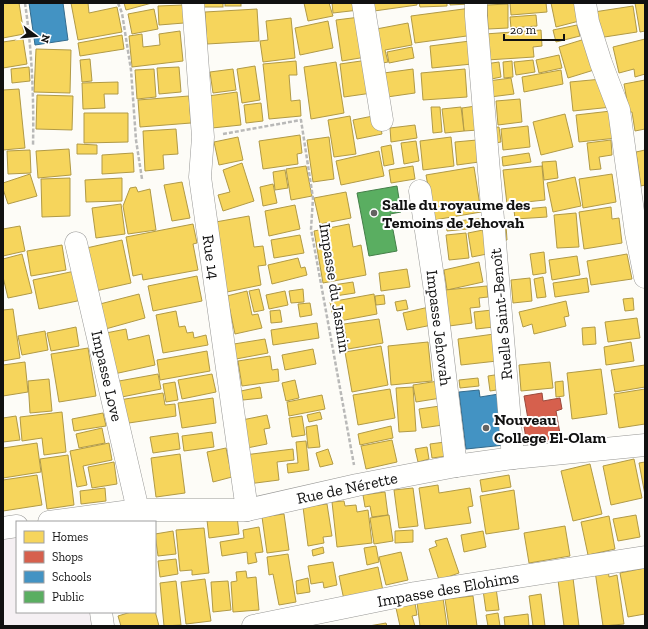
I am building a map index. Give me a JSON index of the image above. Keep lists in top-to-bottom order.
{
  "streets": {
    "street": [
      "Rue 14",
      "Ruelle Saint-Benoît",
      "Impasse Jehovah",
      "Impasse Love",
      "Rue de Nérette",
      "Impasse des Elohims"
    ],
    "path": ["Impasse du Jasmin"]
  },
  "crossings": [
    ["Rue 14", "Impasse du Jasmin"],
    ["Rue 14", "Rue de Nérette"],
    ["Impasse du Jasmin", "Rue de Nérette"],
    ["Ruelle Saint-Benoît", "Rue de Nérette"],
    ["Impasse Jehovah", "Rue de Nérette"],
    ["Impasse Love", "Rue de Nérette"]
  ],
  "places": ["Salle du royaume des Temoins de Jehovah", "Nouveau College El-Olam"],
  "legend": [
    "Homes",
    "Shops",
    "Schools",
    "Public"
  ],
  "scale_bar": "20 m",
  "north": "right"
}
